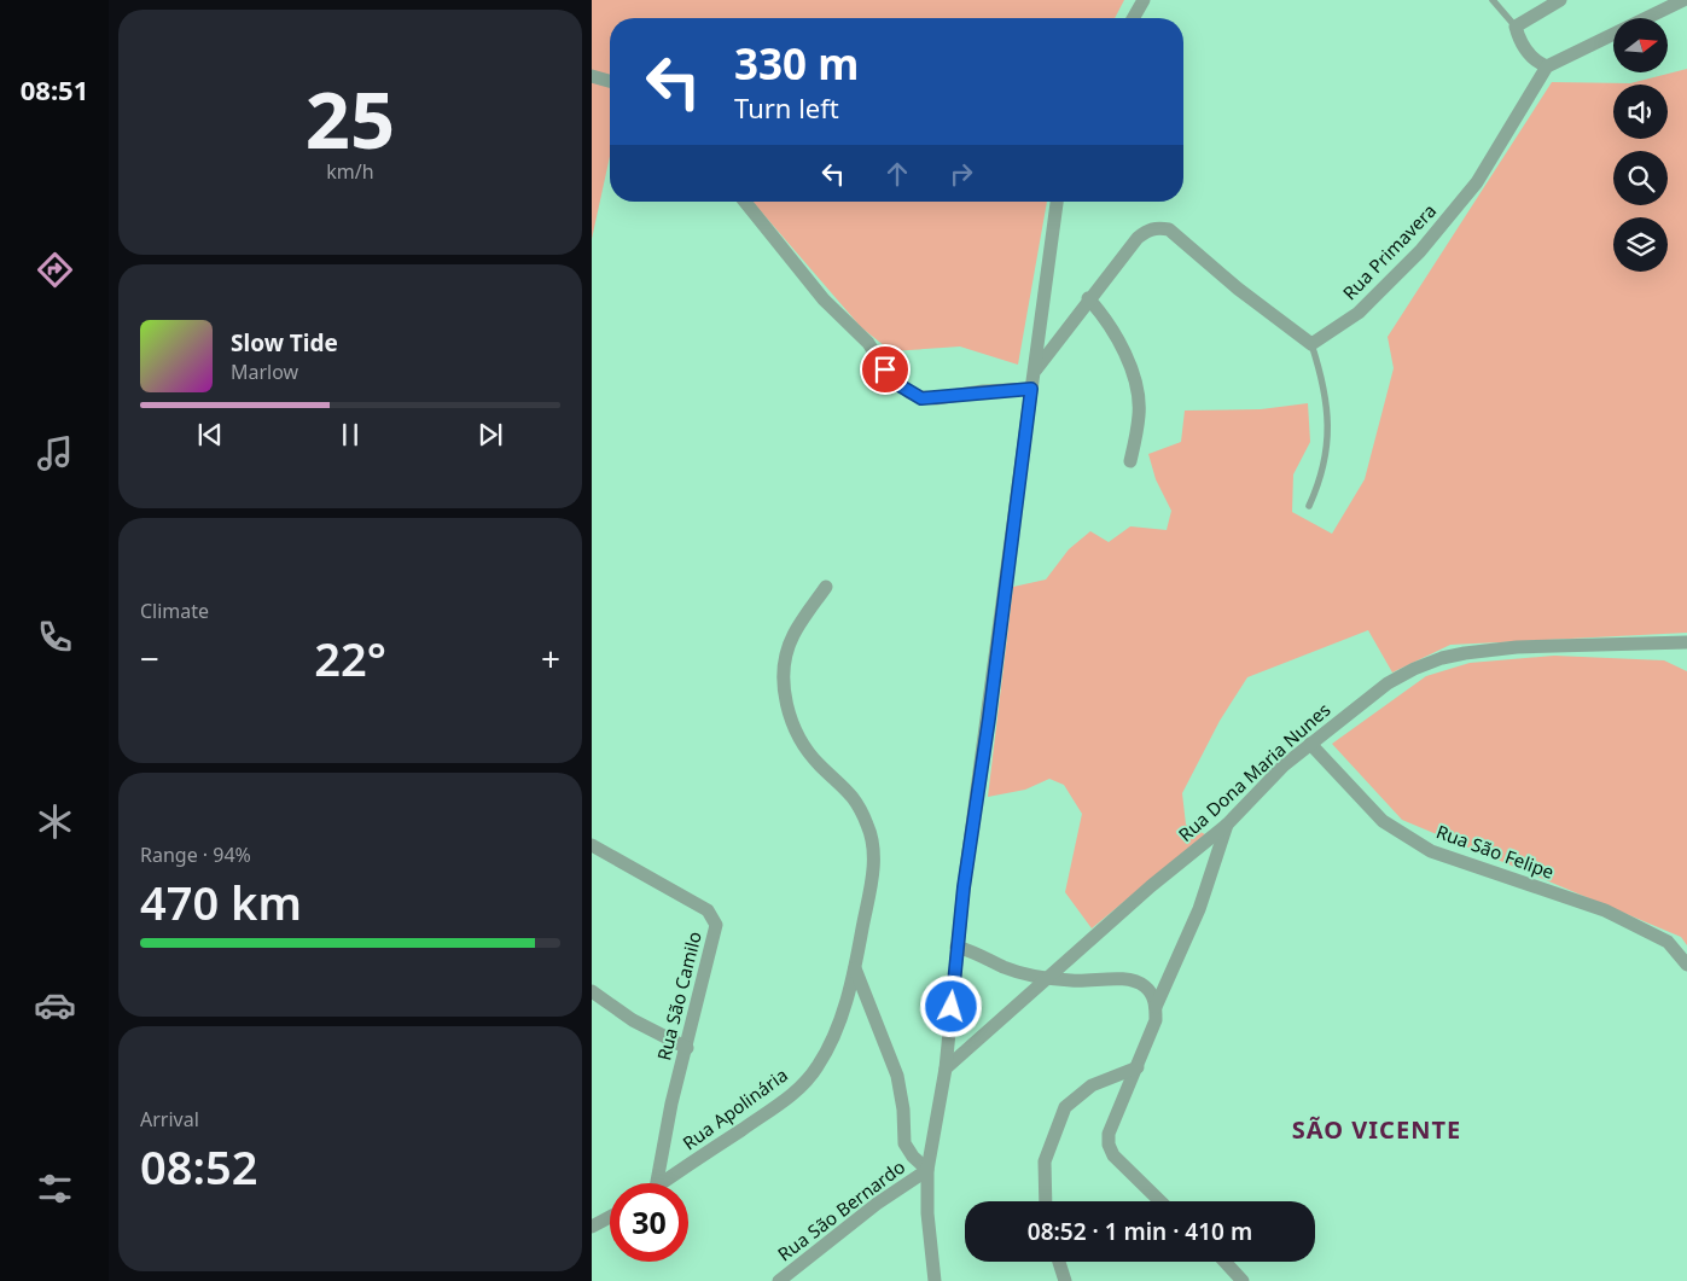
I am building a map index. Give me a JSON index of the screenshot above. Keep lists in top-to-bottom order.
{
  "streets": {
    "street": [
      "Rua Primavera",
      "Rua Dona Maria Nunes",
      "Rua São Felipe",
      "Rua São Camilo",
      "Rua Apolinária",
      "Rua São Bernardo"
    ]
  },
  "crossings": [
    ["Rua Dona Maria Nunes", "Rua São Felipe"]
  ],
  "districts": ["SÃO VICENTE"],
  "north": "right",
  "page": {
    "tabs": "08:51",
    "tile": [
      ["25", "km/h"],
      "Climate",
      ["Range · 94%", "470 km"],
      ["Arrival", "08:52"]
    ],
    "turn": ["330 m", "Turn left"],
    "song": ["Slow Tide", "Marlow"],
    "heat": ["−", "22°", "+"],
    "limit": "30",
    "trip": "08:52 · 1 min · 410 m"
  }
}
